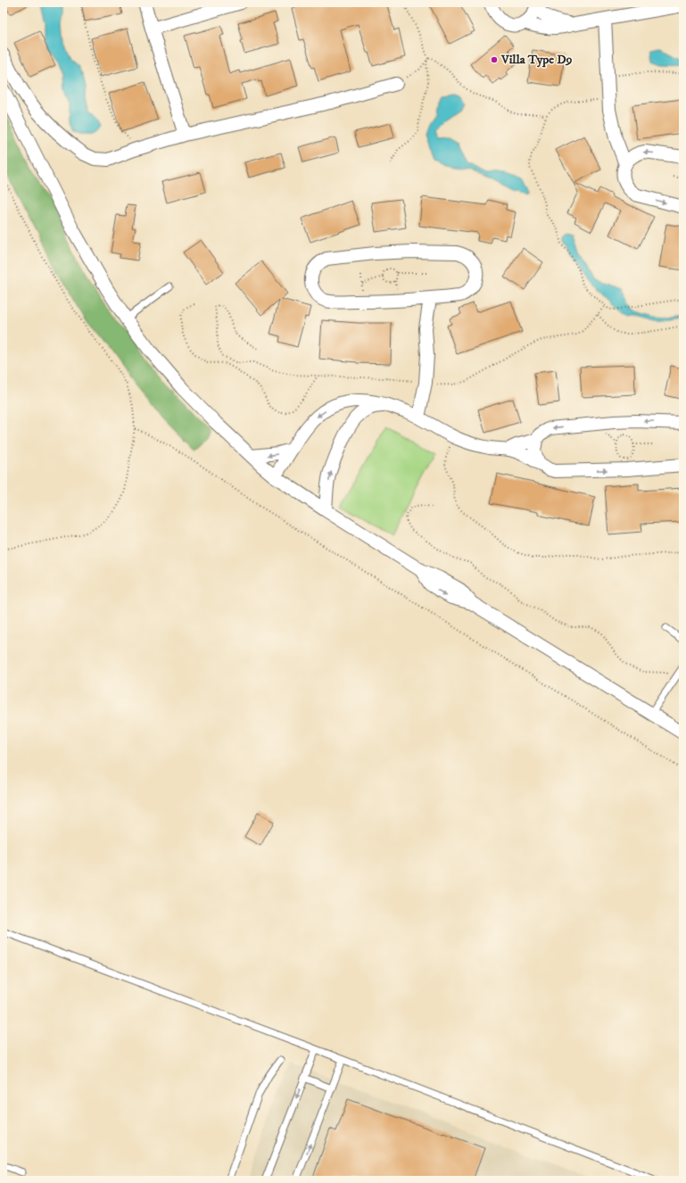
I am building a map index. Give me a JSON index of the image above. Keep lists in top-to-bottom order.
{
  "places": ["Villa Type D9"]
}
